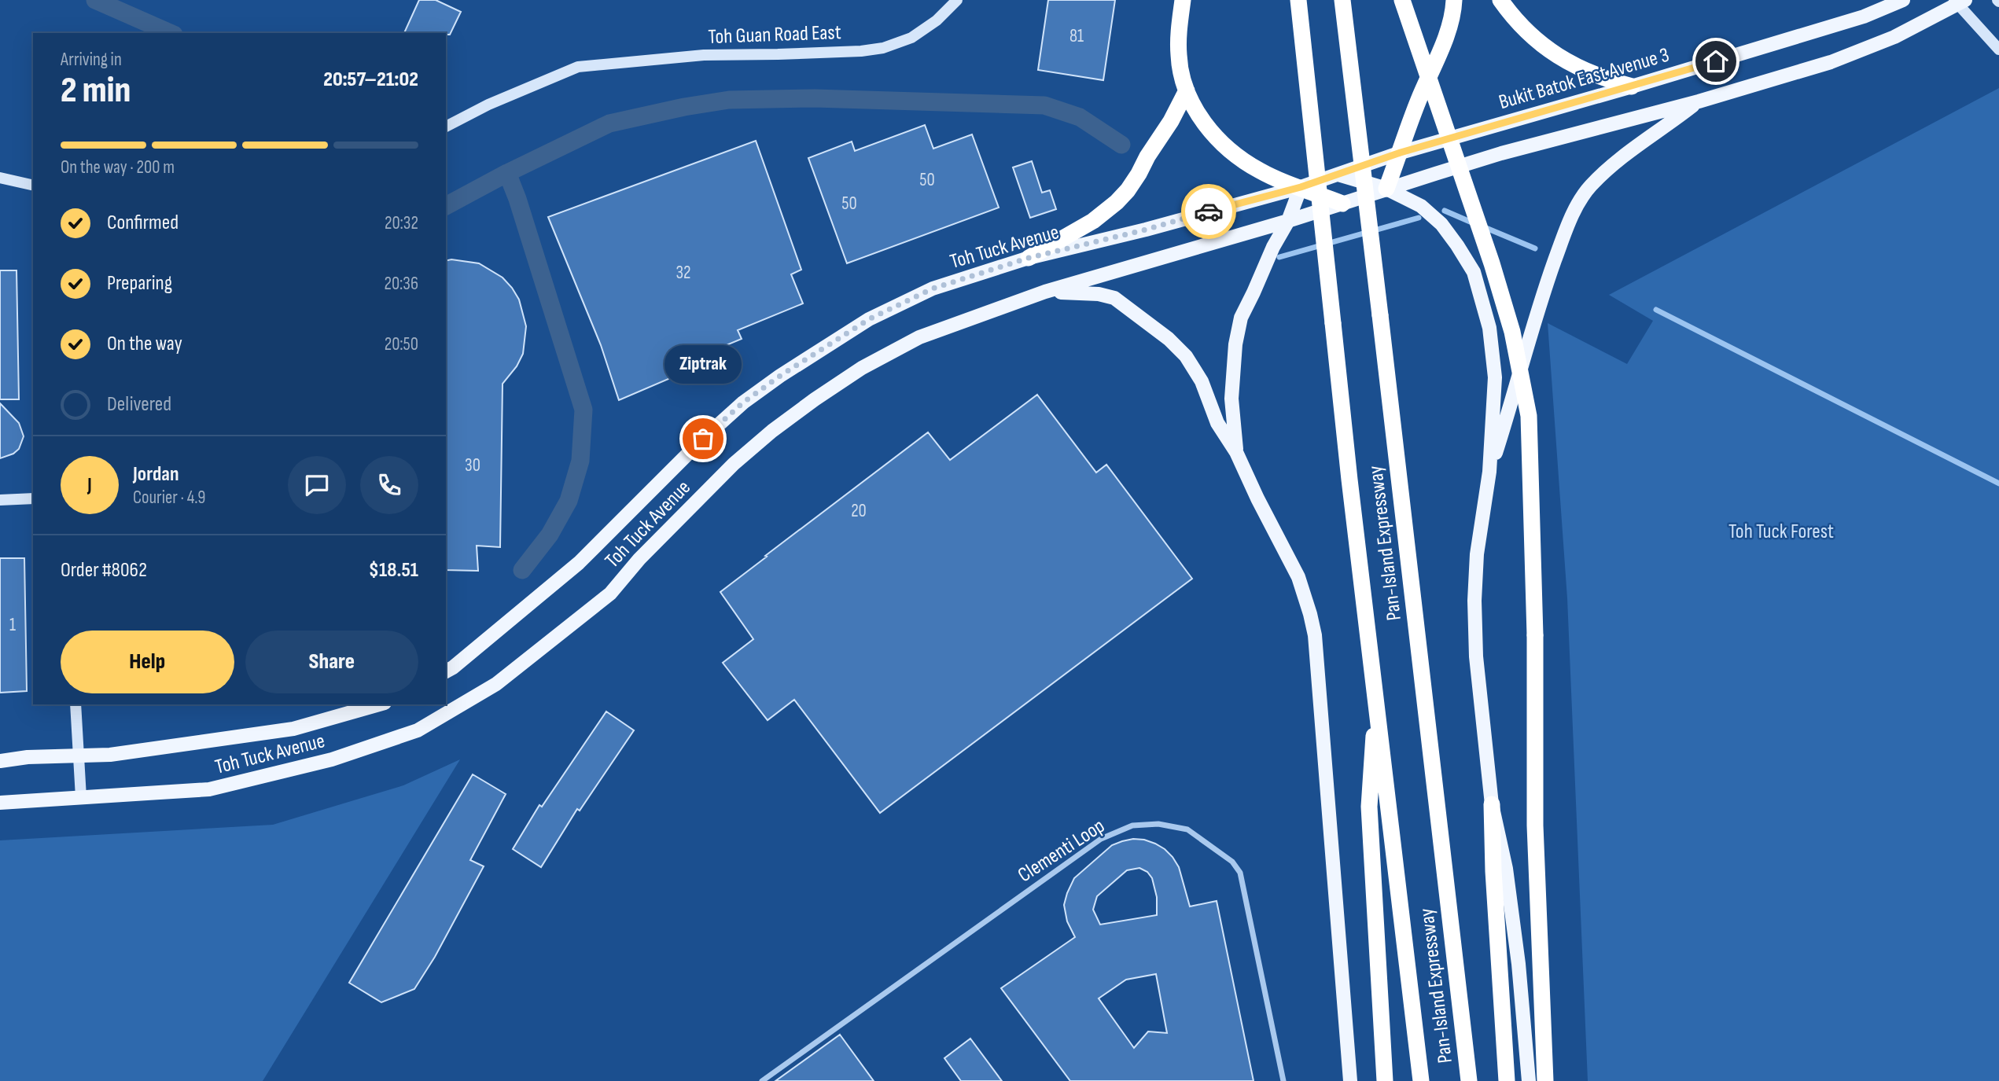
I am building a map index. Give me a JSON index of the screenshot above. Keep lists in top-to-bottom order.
{
  "streets": {
    "highway": ["Pan-Island Expressway"],
    "main road": ["Bukit Batok East Avenue 3", "Toh Tuck Avenue"],
    "street": ["Toh Guan Road East", "Clementi Loop"]
  },
  "crossings": [
    ["Bukit Batok East Avenue 3", "Toh Tuck Avenue"]
  ],
  "parks": ["Toh Tuck Forest"],
  "places": ["Ziptrak"],
  "house_numbers": [
    "81",
    "50",
    "50",
    "32",
    "30",
    "20",
    "1"
  ],
  "page": {
    "heading": ["2 min", "Arriving in", "20:57–21:02"],
    "panel": [
      "Jordan",
      "Courier · 4.9",
      "Order #8062",
      "$18.51"
    ],
    "bar": "On the way · 200 m",
    "list": [
      ["Confirmed", "20:32"],
      ["Preparing", "20:36"],
      ["On the way", "20:50"],
      "Delivered"
    ],
    "bubble": "Ziptrak",
    "round": "J",
    "buttons": ["Help", "Share"]
  }
}
